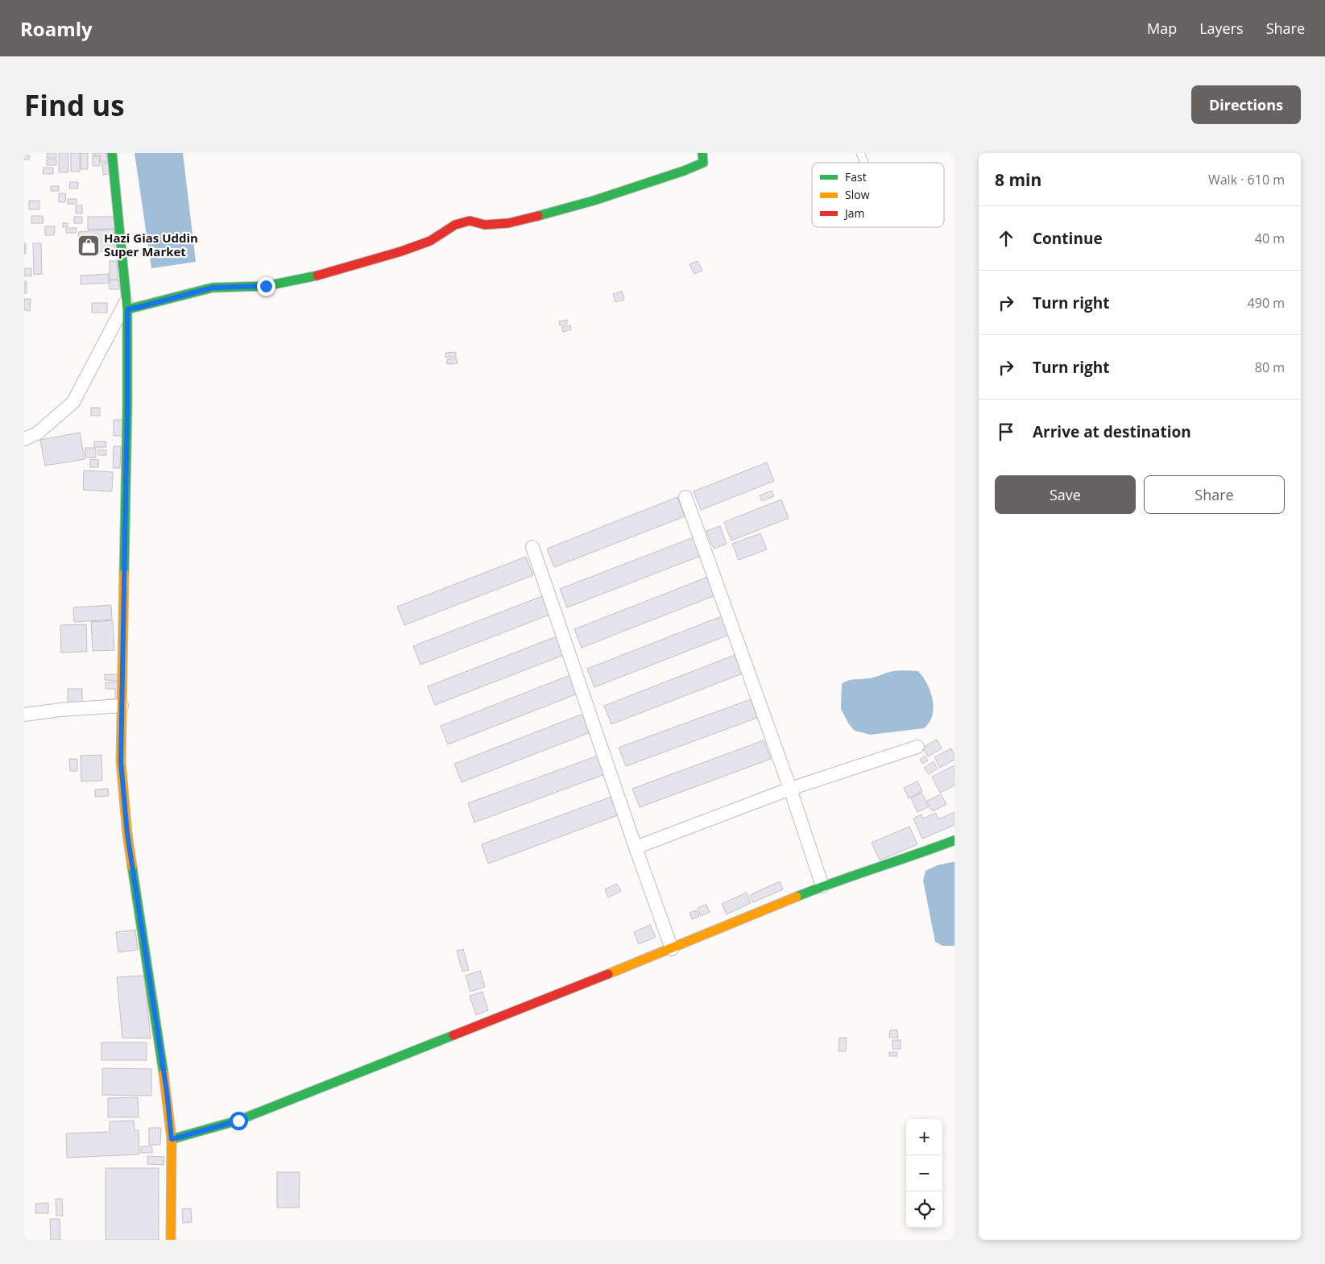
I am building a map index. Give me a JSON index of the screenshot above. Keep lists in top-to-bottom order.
{
  "places": {
    "shop": ["Hazi Gias Uddin Super Market"]
  },
  "legend": ["Fast", "Slow", "Jam"],
  "page": {
    "header": "Roamly",
    "nav": ["Map", "Layers", "Share"],
    "buttons": [
      "Directions",
      ["Save", "Share"]
    ],
    "title": "Find us",
    "heading": ["8 min", "Walk · 610 m"],
    "list": [
      ["Continue", "40 m"],
      ["Turn right", "490 m"],
      ["Turn right", "80 m"],
      "Arrive at destination"
    ],
    "map_buttons": ["+", "−"]
  }
}
